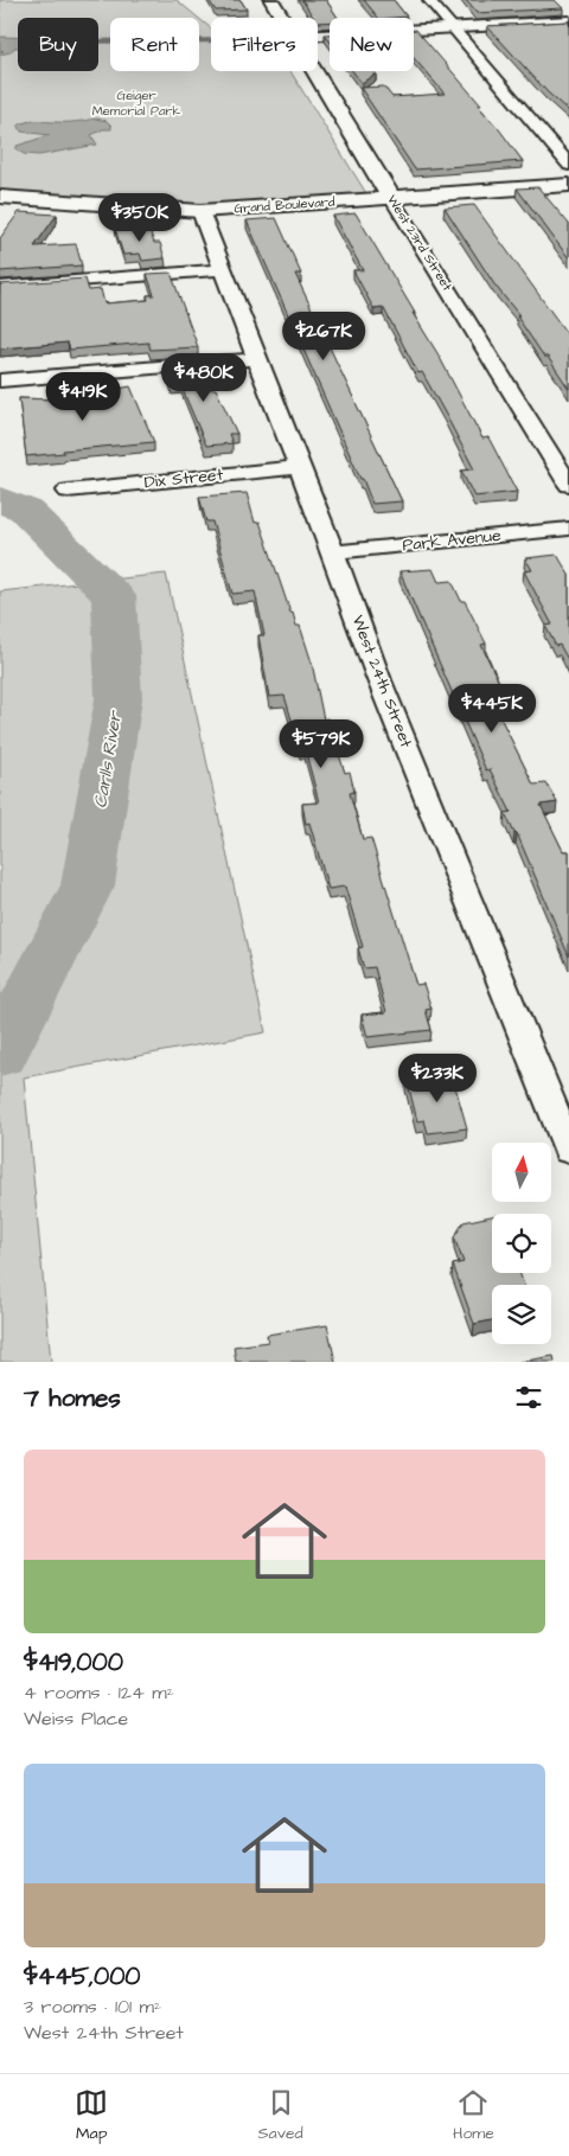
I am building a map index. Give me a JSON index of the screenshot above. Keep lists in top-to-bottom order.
{
  "streets": {
    "street": [
      "Grand Boulevard",
      "West 23rd Street",
      "Dix Street",
      "Park Avenue",
      "West 24th Street"
    ]
  },
  "crossings": [
    ["Grand Boulevard", "West 23rd Street"],
    ["Grand Boulevard", "West 24th Street"],
    ["Dix Street", "West 24th Street"],
    ["Park Avenue", "West 24th Street"]
  ],
  "water": ["Carlls River"],
  "parks": ["Geiger Memorial Park"],
  "north": "top",
  "page": {
    "chip": [
      "Buy",
      "Rent",
      "Filters",
      "New"
    ],
    "price": [
      "$350K",
      "$267K",
      "$480K",
      "$419K",
      "$445K",
      "$579K",
      "$233K"
    ],
    "heading": "7 homes",
    "list": [
      {
        "name": "$419,000",
        "note": "4 rooms · 124 m² · Weiss Place"
      },
      {
        "name": "$445,000",
        "note": "3 rooms · 101 m² · West 24th Street"
      }
    ],
    "tabs": ["Map", "Saved", "Home"]
  }
}
